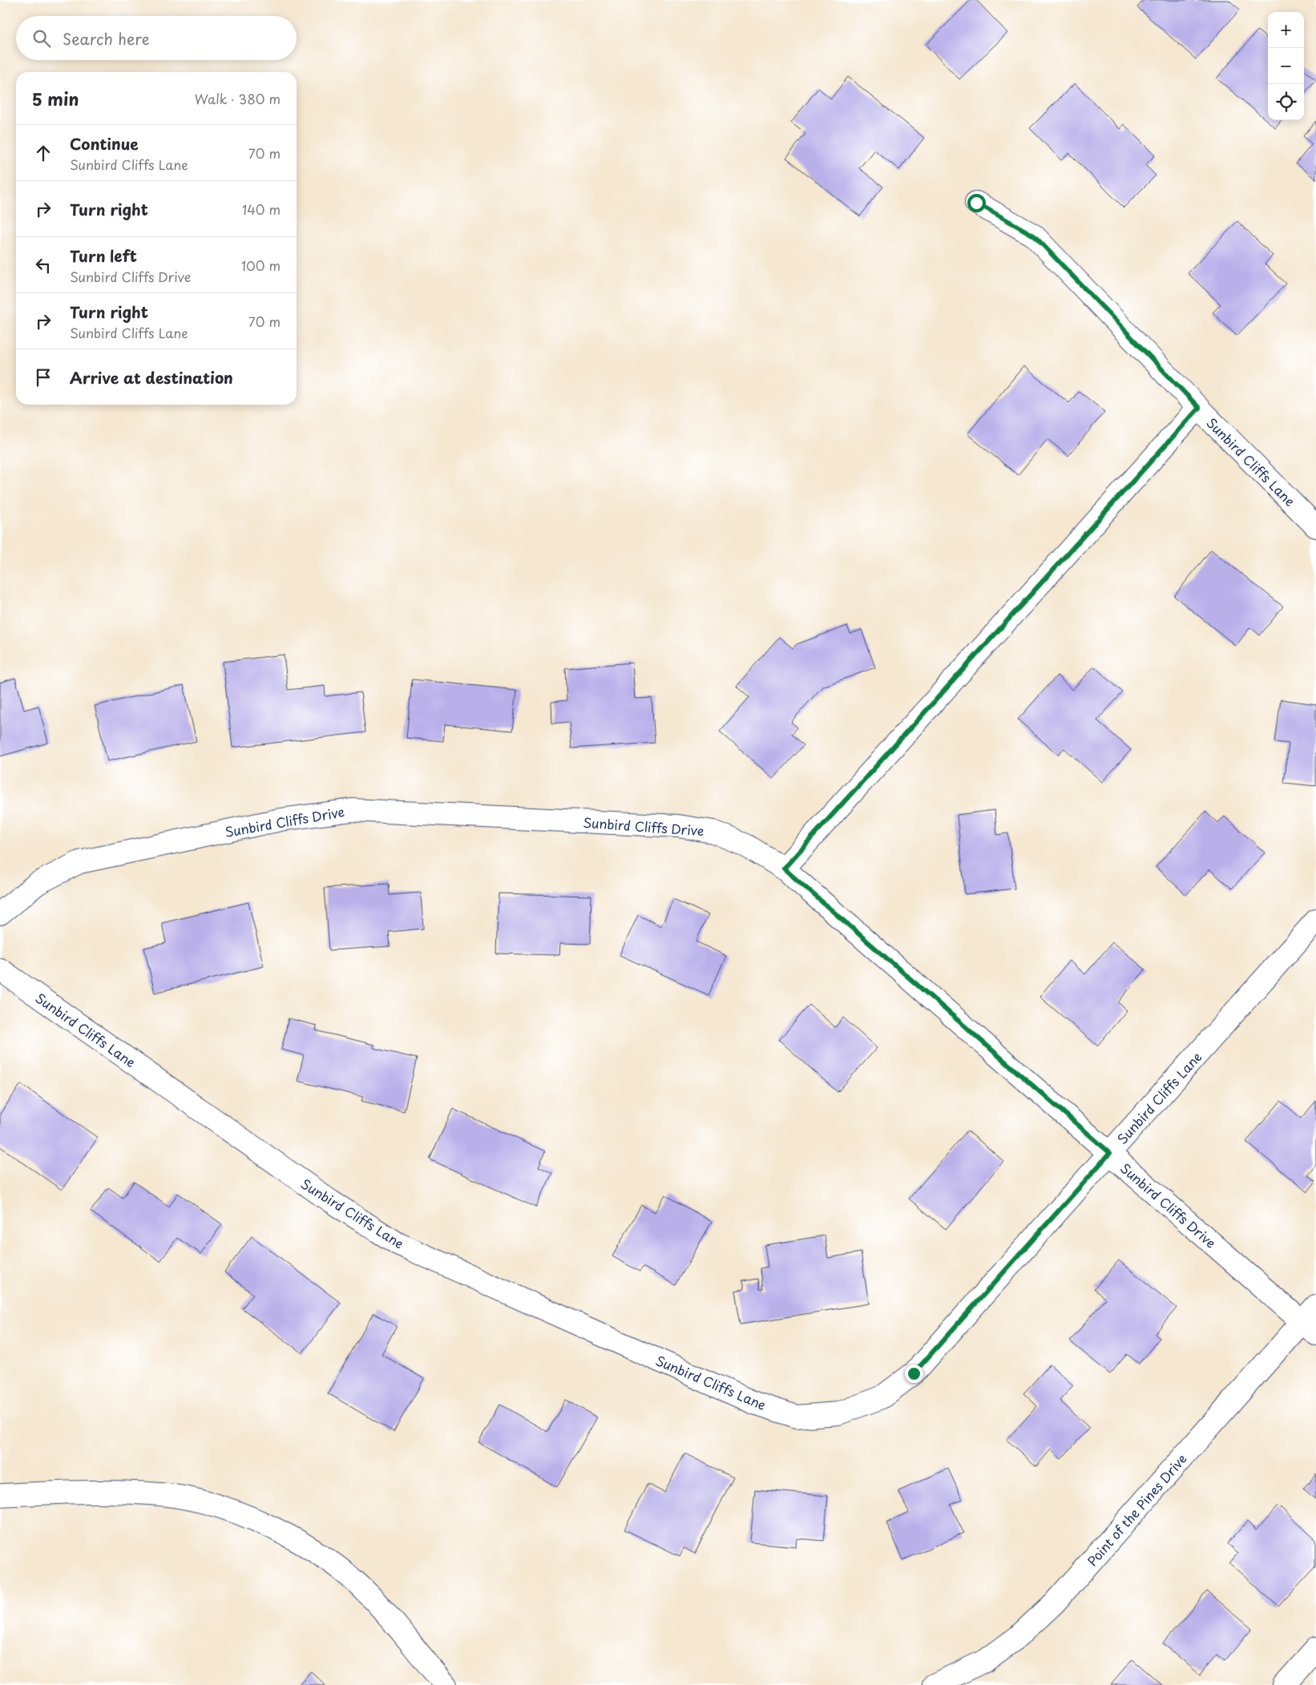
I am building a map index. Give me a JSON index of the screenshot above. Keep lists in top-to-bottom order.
{
  "streets": {
    "street": ["Sunbird Cliffs Lane", "Sunbird Cliffs Drive", "Point of the Pines Drive"]
  },
  "crossings": [
    ["Sunbird Cliffs Lane", "Sunbird Cliffs Drive"],
    ["Sunbird Cliffs Drive", "Point of the Pines Drive"]
  ],
  "page": {
    "map_buttons": ["+", "−"],
    "search": "Search here",
    "heading": ["5 min", "Walk · 380 m"],
    "list": [
      ["Continue", "Sunbird Cliffs Lane", "70 m"],
      ["Turn right", "140 m"],
      ["Turn left", "Sunbird Cliffs Drive", "100 m"],
      ["Turn right", "Sunbird Cliffs Lane", "70 m"],
      "Arrive at destination"
    ]
  }
}
